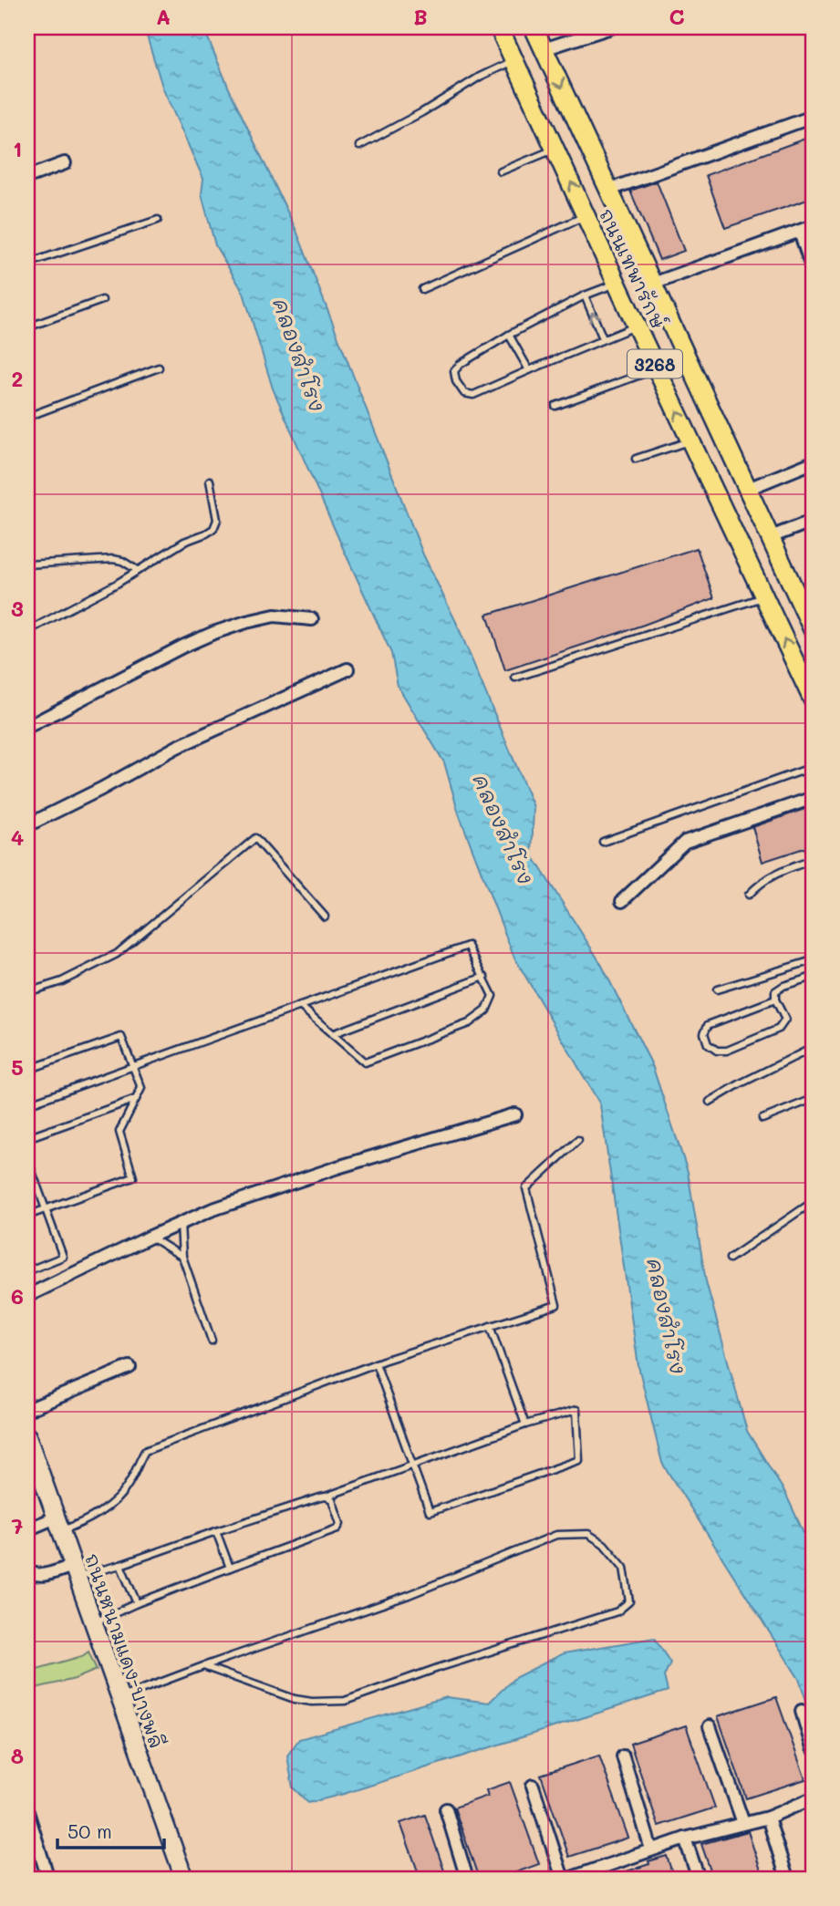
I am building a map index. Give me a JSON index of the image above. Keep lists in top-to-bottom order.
{
  "streets": {
    "main road": ["ถนนเทพารักษ์", "3268", "ถนนหนามแดง-บางพลี"]
  },
  "water": ["คลองสำโรง"],
  "scale_bar": "50 m",
  "grid": {
    "columns": ["A", "B", "C"],
    "rows": [
      "1",
      "2",
      "3",
      "4",
      "5",
      "6",
      "7",
      "8"
    ]
  }
}
